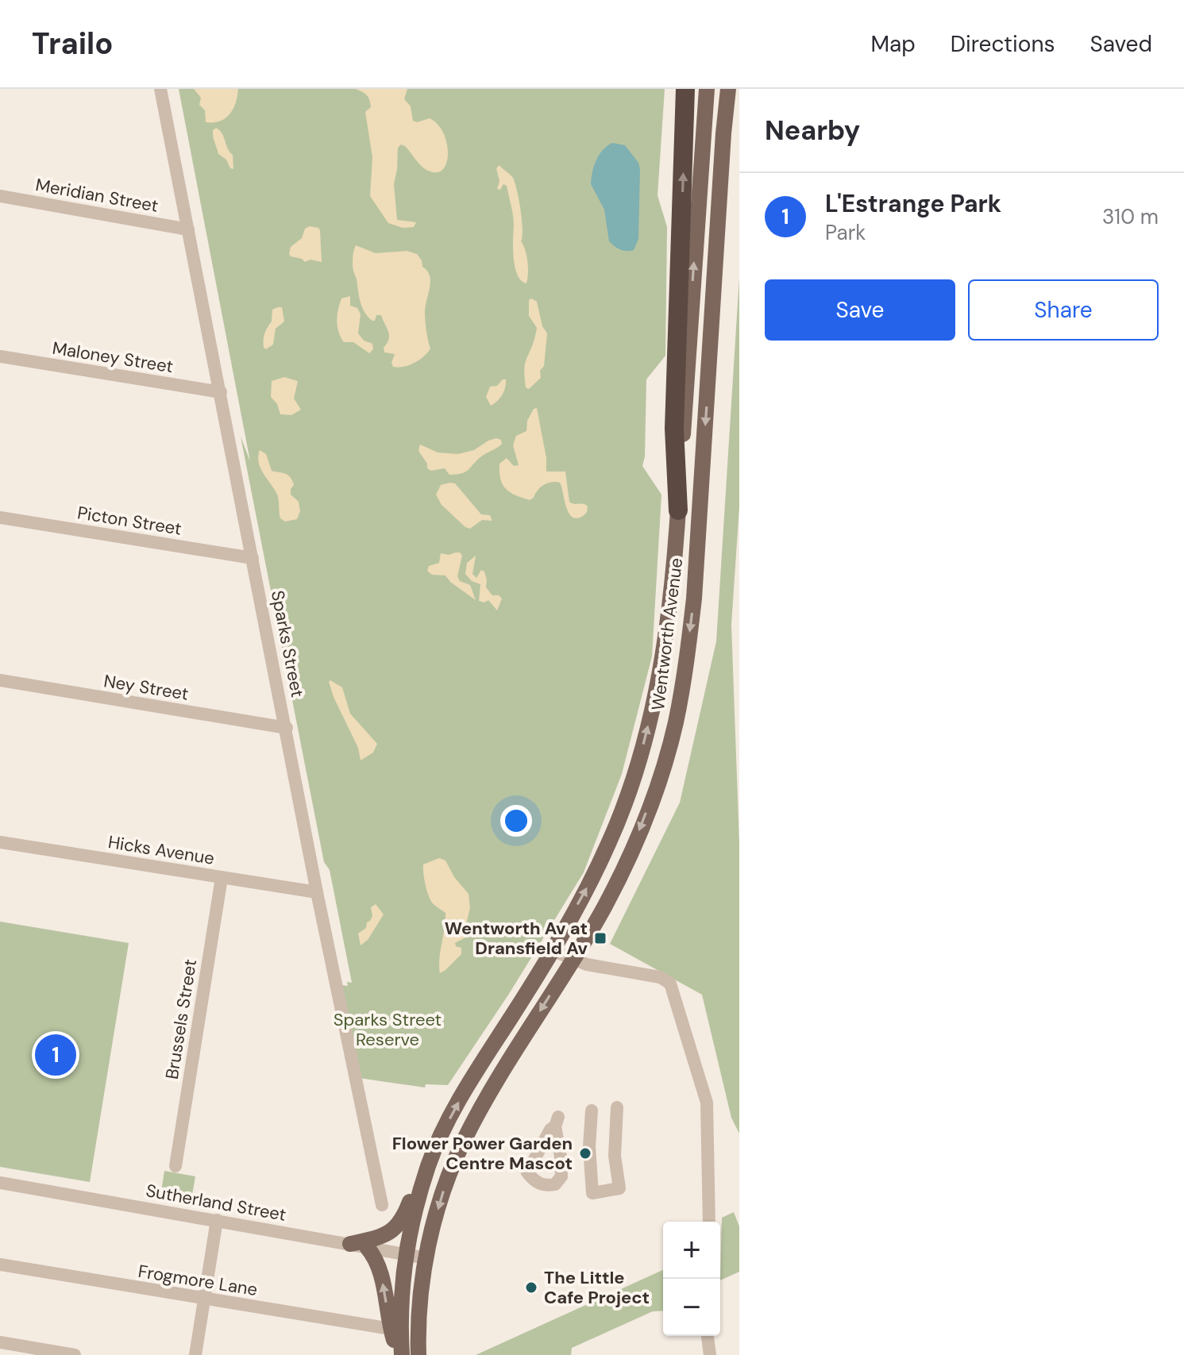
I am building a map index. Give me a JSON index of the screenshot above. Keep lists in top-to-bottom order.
{
  "streets": {
    "main road": ["Wentworth Avenue"],
    "street": [
      "Meridian Street",
      "Maloney Street",
      "Picton Street",
      "Sparks Street",
      "Ney Street",
      "Hicks Avenue",
      "Brussels Street",
      "Sutherland Street",
      "Frogmore Lane"
    ]
  },
  "crossings": [
    ["Meridian Street", "Sparks Street"],
    ["Maloney Street", "Sparks Street"],
    ["Picton Street", "Sparks Street"],
    ["Wentworth Avenue", "Sutherland Street"],
    ["Sparks Street", "Ney Street"],
    ["Sparks Street", "Hicks Avenue"],
    ["Hicks Avenue", "Brussels Street"]
  ],
  "parks": ["Sparks Street Reserve"],
  "places": {
    "transit": ["Wentworth Av at Dransfield Av"],
    "other": ["Flower Power Garden Centre Mascot", "The Little Cafe Project"]
  },
  "page": {
    "header": "Trailo",
    "nav": ["Map", "Directions", "Saved"],
    "heading": "Nearby",
    "list": [
      {
        "mark": "1",
        "name": "L'Estrange Park",
        "note": "Park",
        "value": "310 m"
      }
    ],
    "buttons": ["Save", "Share"],
    "pins": "1",
    "map_buttons": ["+", "−"]
  }
}
